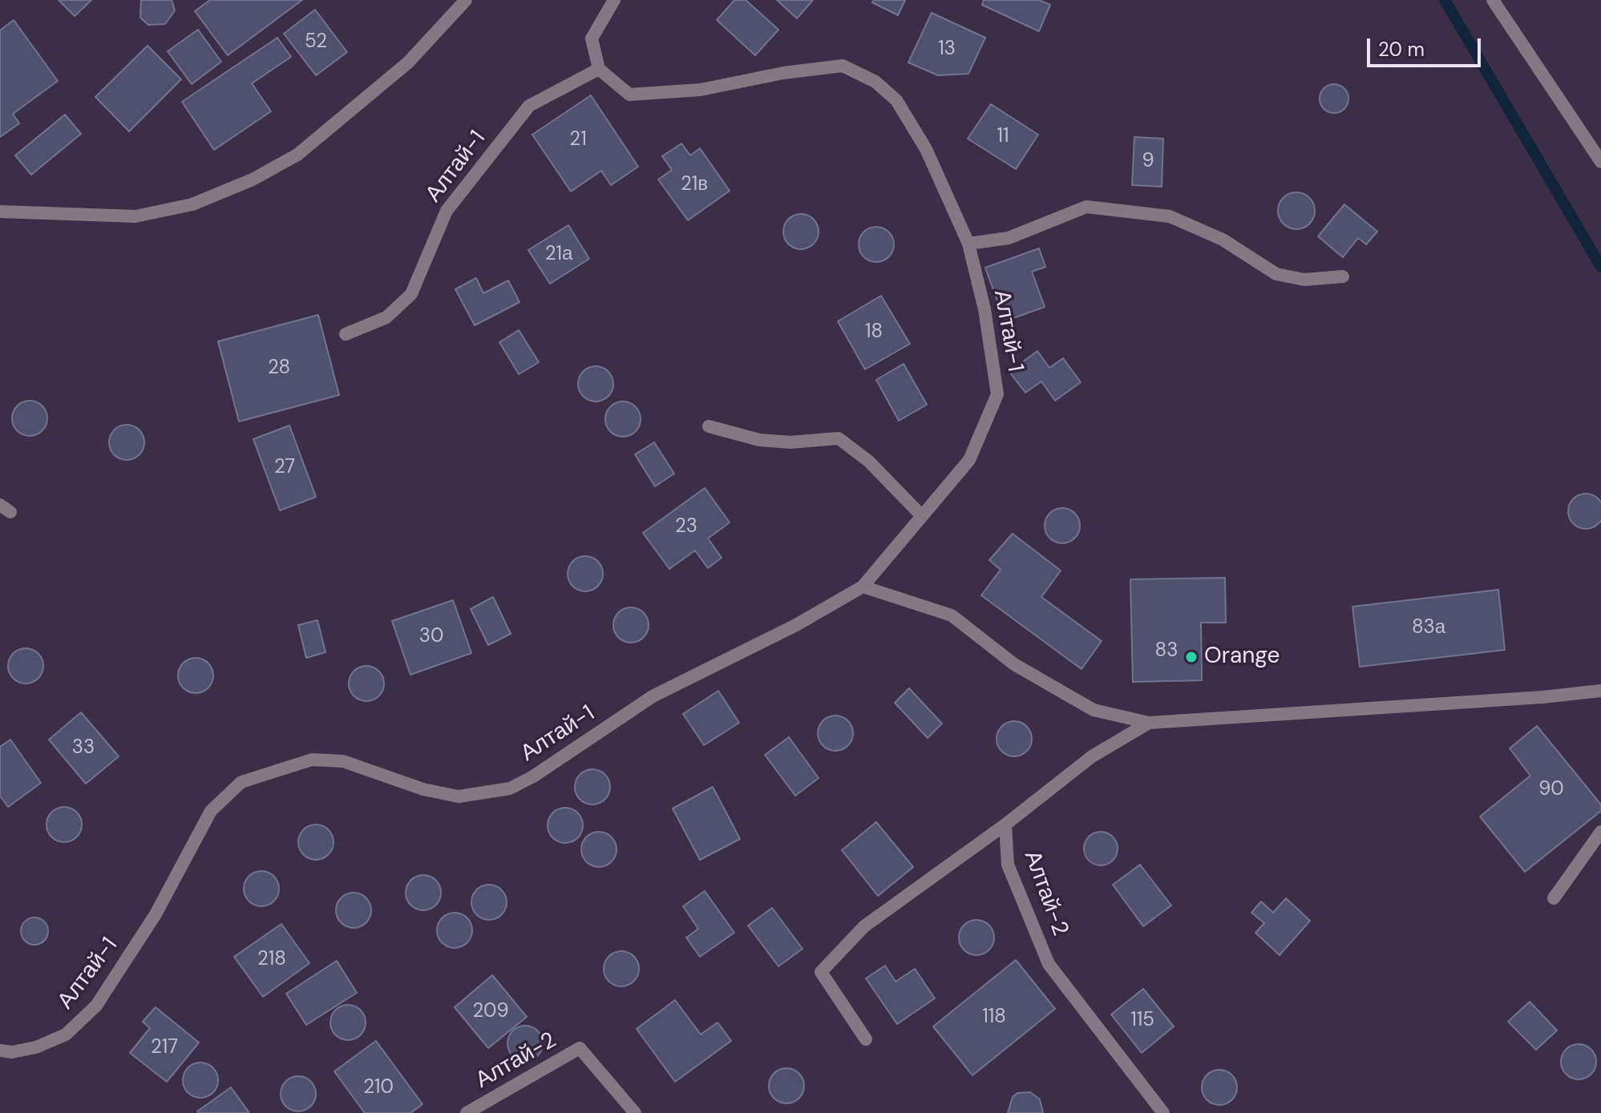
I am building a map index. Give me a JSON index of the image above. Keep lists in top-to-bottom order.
{
  "streets": {
    "street": ["Алтай-1", "Алтай-2"]
  },
  "places": ["Orange"],
  "house_numbers": [
    "52",
    "13",
    "11",
    "21",
    "9",
    "21в",
    "21а",
    "18",
    "28",
    "27",
    "23",
    "83а",
    "30",
    "83",
    "33",
    "90",
    "218",
    "209",
    "118",
    "115",
    "217",
    "210"
  ],
  "scale_bar": "20 m"
}
